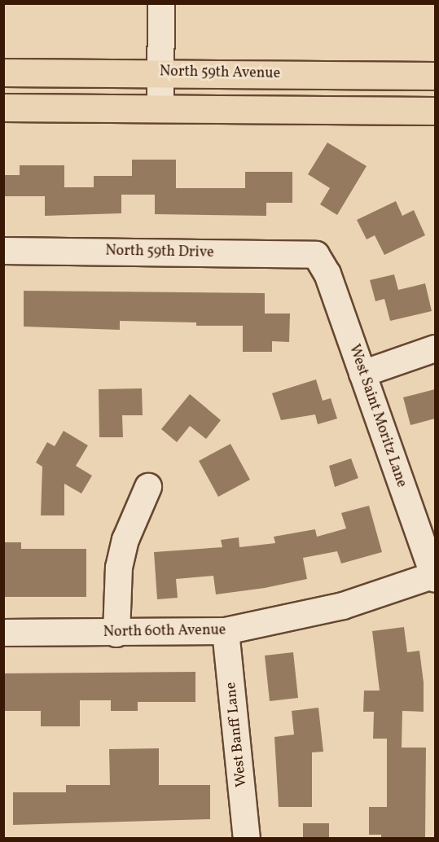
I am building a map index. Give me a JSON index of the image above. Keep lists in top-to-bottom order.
{
  "streets": {
    "main road": ["North 59th Avenue"],
    "street": [
      "North 59th Drive",
      "West Saint Moritz Lane",
      "North 60th Avenue",
      "West Banff Lane"
    ]
  },
  "crossings": [
    ["North 59th Drive", "West Saint Moritz Lane"],
    ["West Saint Moritz Lane", "North 60th Avenue"],
    ["North 60th Avenue", "West Banff Lane"]
  ]
}
